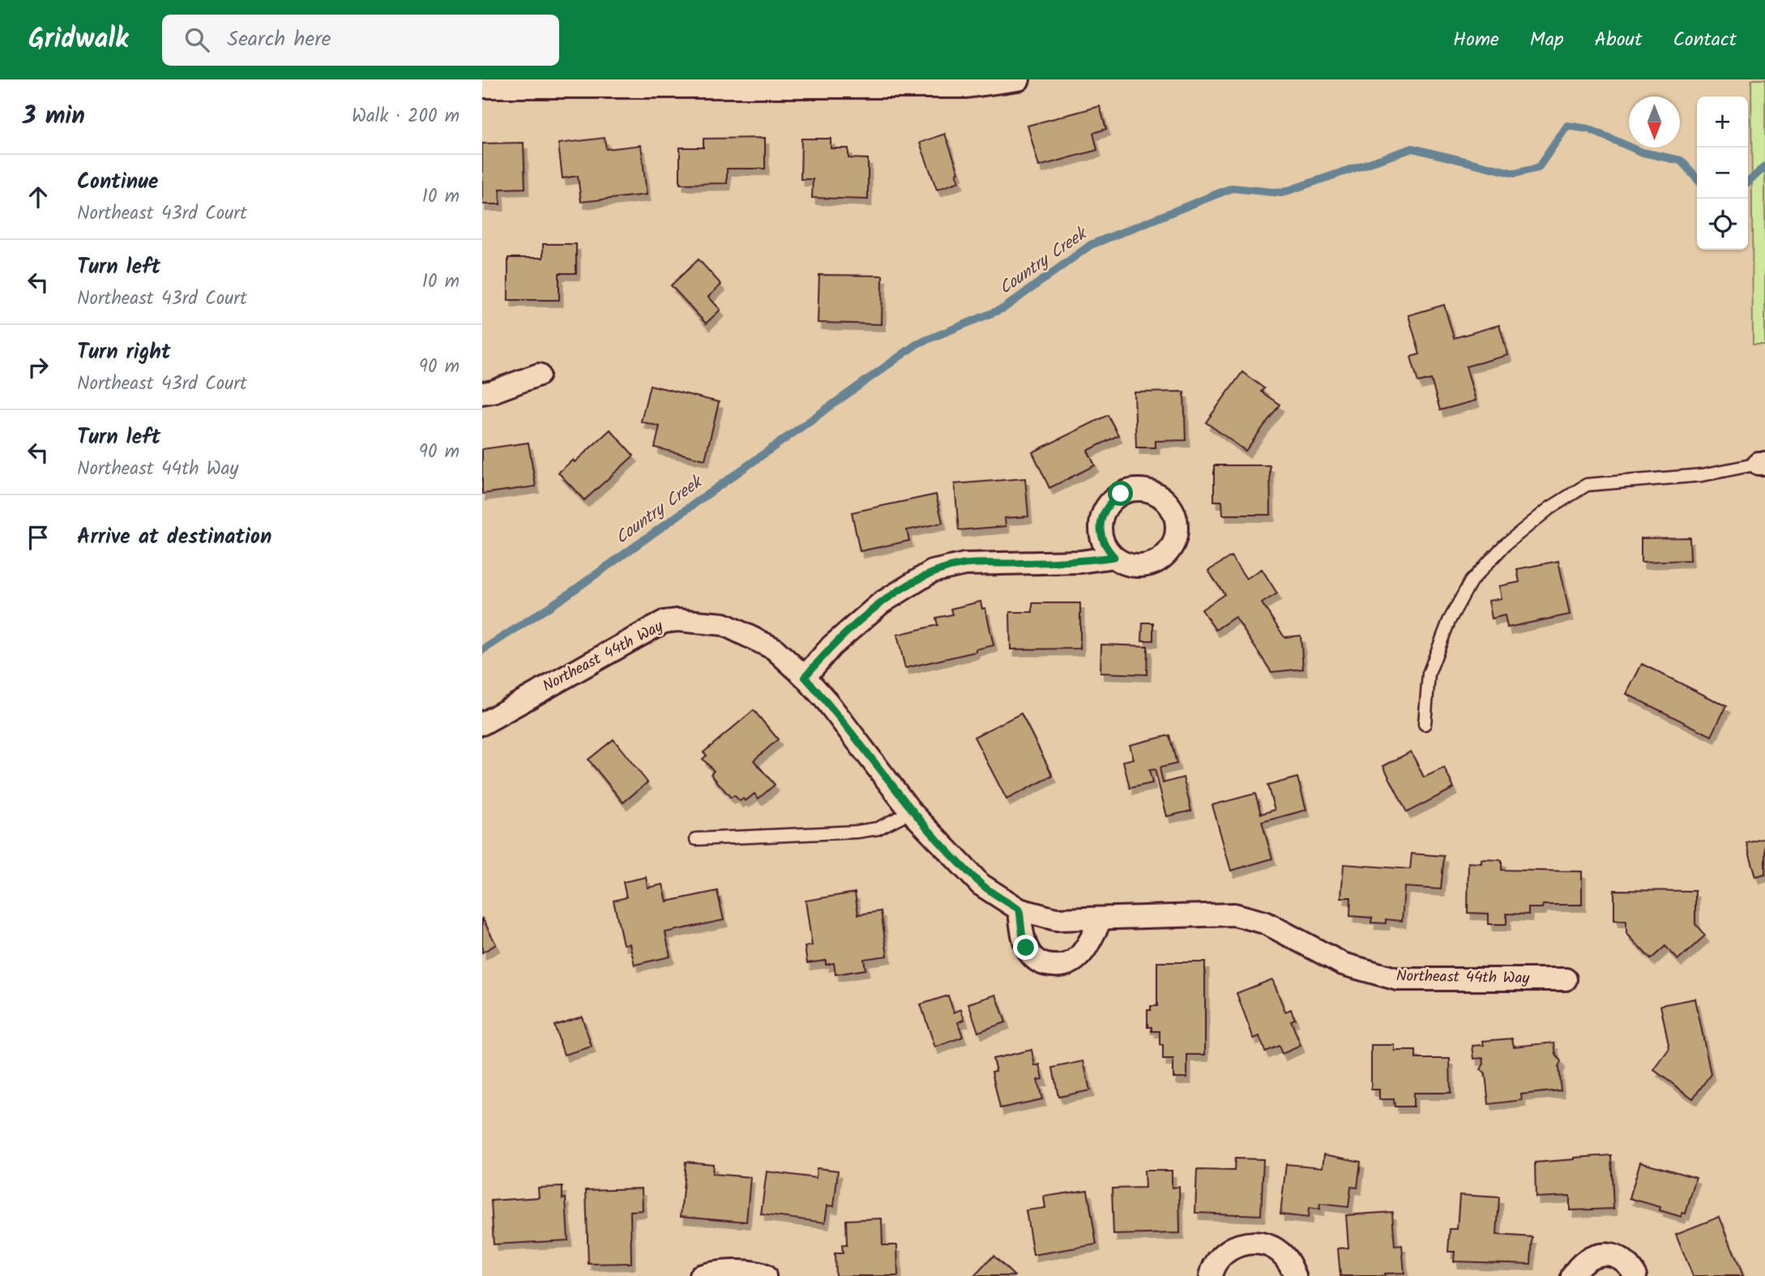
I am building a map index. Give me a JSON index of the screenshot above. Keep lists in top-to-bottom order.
{
  "streets": {
    "street": ["Northeast 44th Way"]
  },
  "water": ["Country Creek"],
  "north": "bottom",
  "page": {
    "header": "Gridwalk",
    "search": "Search here",
    "nav": [
      "Home",
      "Map",
      "About",
      "Contact"
    ],
    "heading": ["3 min", "Walk · 200 m"],
    "map_buttons": ["+", "−"],
    "list": [
      ["Continue", "Northeast 43rd Court", "10 m"],
      ["Turn left", "Northeast 43rd Court", "10 m"],
      ["Turn right", "Northeast 43rd Court", "90 m"],
      ["Turn left", "Northeast 44th Way", "90 m"],
      "Arrive at destination"
    ]
  }
}
